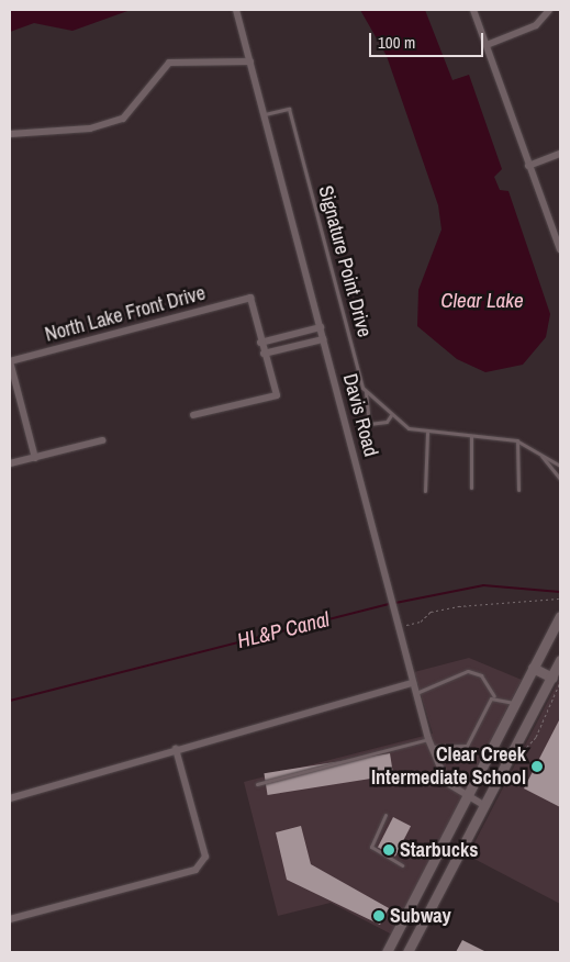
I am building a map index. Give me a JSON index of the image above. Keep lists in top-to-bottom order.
{
  "streets": {
    "street": ["North Lake Front Drive", "Davis Road"],
    "lane": ["Signature Point Drive"]
  },
  "crossings": [
    ["Signature Point Drive", "Davis Road"]
  ],
  "water": ["Clear Lake", "HL&P Canal"],
  "places": ["Clear Creek Intermediate School", "Starbucks", "Subway"],
  "scale_bar": "100 m"
}
